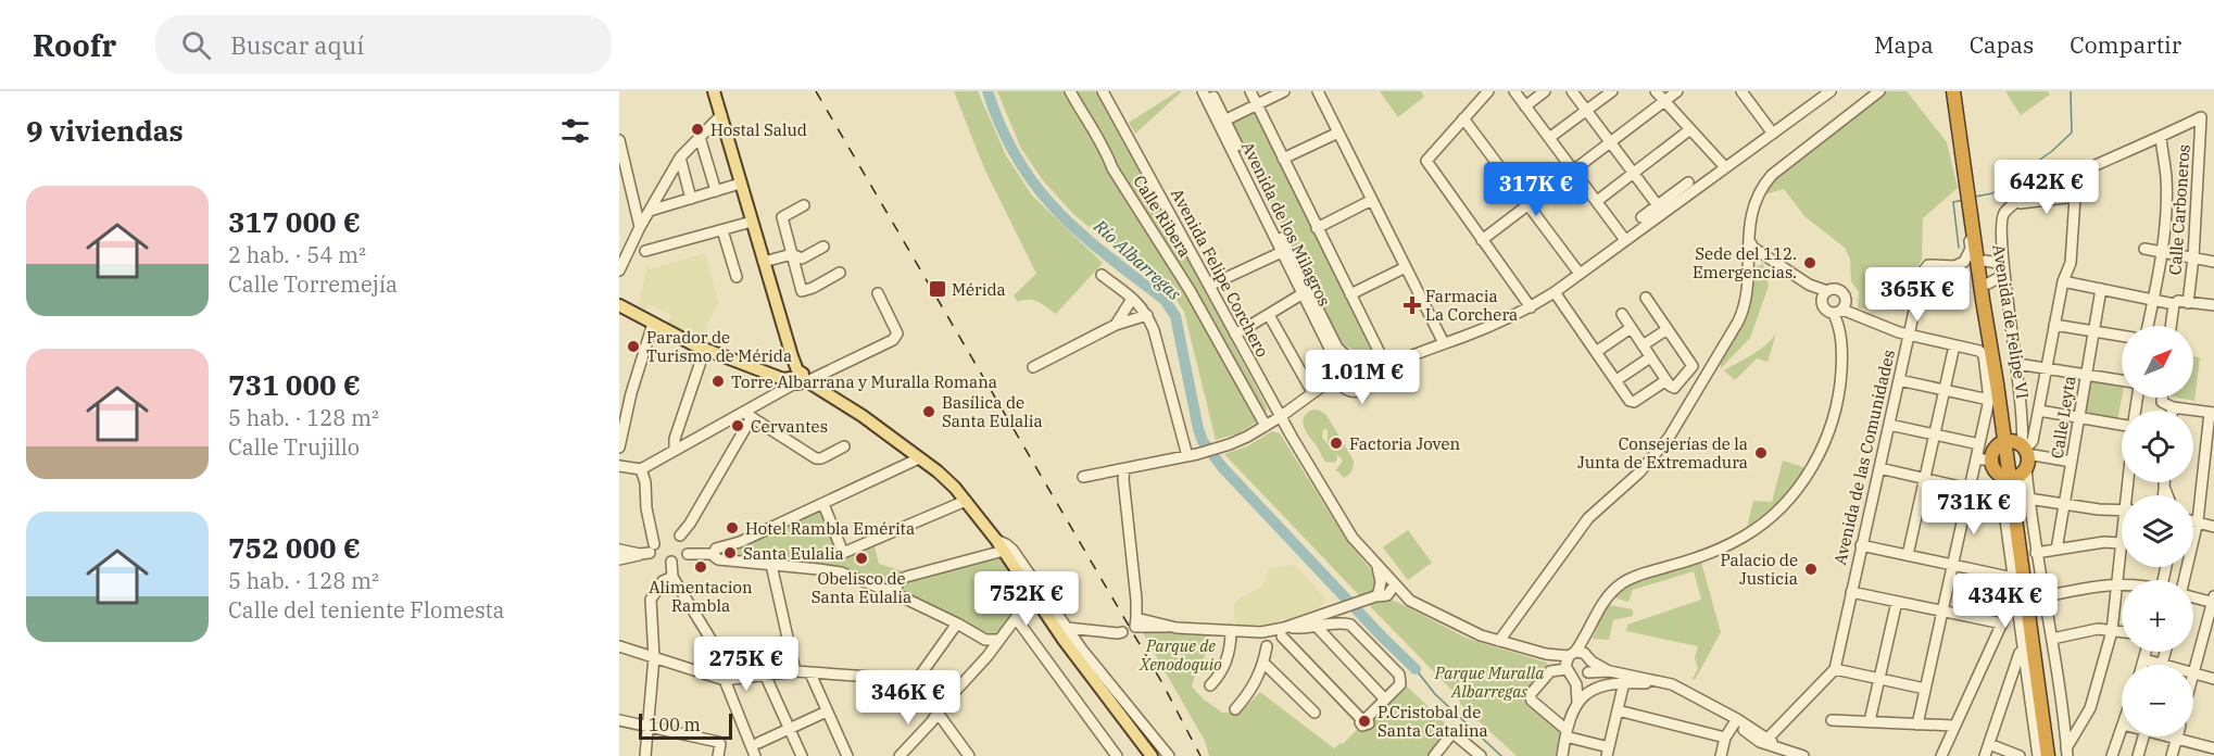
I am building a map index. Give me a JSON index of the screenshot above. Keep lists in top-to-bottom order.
{
  "streets": {
    "highway": ["Avenida de Felipe VI"],
    "street": [
      "Calle Carboneros",
      "Calle Ribera",
      "Avenida de los Milagros",
      "Avenida Felipe Corchero",
      "Calle Leyta",
      "Avenida de las Comunidades"
    ]
  },
  "crossings": [
    ["Avenida de Felipe VI", "Avenida de las Comunidades"]
  ],
  "water": ["Río Albarregas"],
  "parks": ["Parque de Xenodoquio", "Parque Muralla Albarregas"],
  "places": {
    "other": [
      "Hostal Salud",
      "Sede del 112. Emergencias.",
      "Parador de Turismo de Mérida",
      "Torre Albarrana y Muralla Romana",
      "Basílica de Santa Eulalia",
      "Cervantes",
      "Factoria Joven",
      "Consejerías de la Junta de Extremadura",
      "Hotel Rambla Emérita",
      "Santa Eulalia",
      "Obelisco de Santa Eulalia",
      "Alimentacion Rambla",
      "Palacio de Justicia",
      "P.Cristobal de Santa Catalina"
    ],
    "transit": ["Mérida"],
    "health": ["Farmacia La Corchera"]
  },
  "scale_bar": "100 m",
  "north": "top right",
  "page": {
    "header": "Roofr",
    "search": "Buscar aquí",
    "nav": ["Mapa", "Capas", "Compartir"],
    "heading": "9 viviendas",
    "price": [
      "642K €",
      "317K €",
      "365K €",
      "1.01M €",
      "731K €",
      "752K €",
      "434K €",
      "275K €",
      "346K €"
    ],
    "list": [
      {
        "name": "317 000 €",
        "note": "2 hab. · 54 m² · Calle Torremejía"
      },
      {
        "name": "731 000 €",
        "note": "5 hab. · 128 m² · Calle Trujillo"
      },
      {
        "name": "752 000 €",
        "note": "5 hab. · 128 m² · Calle del teniente Flomesta"
      }
    ],
    "map_buttons": ["+", "−"],
    "scale": "100 m"
  }
}
